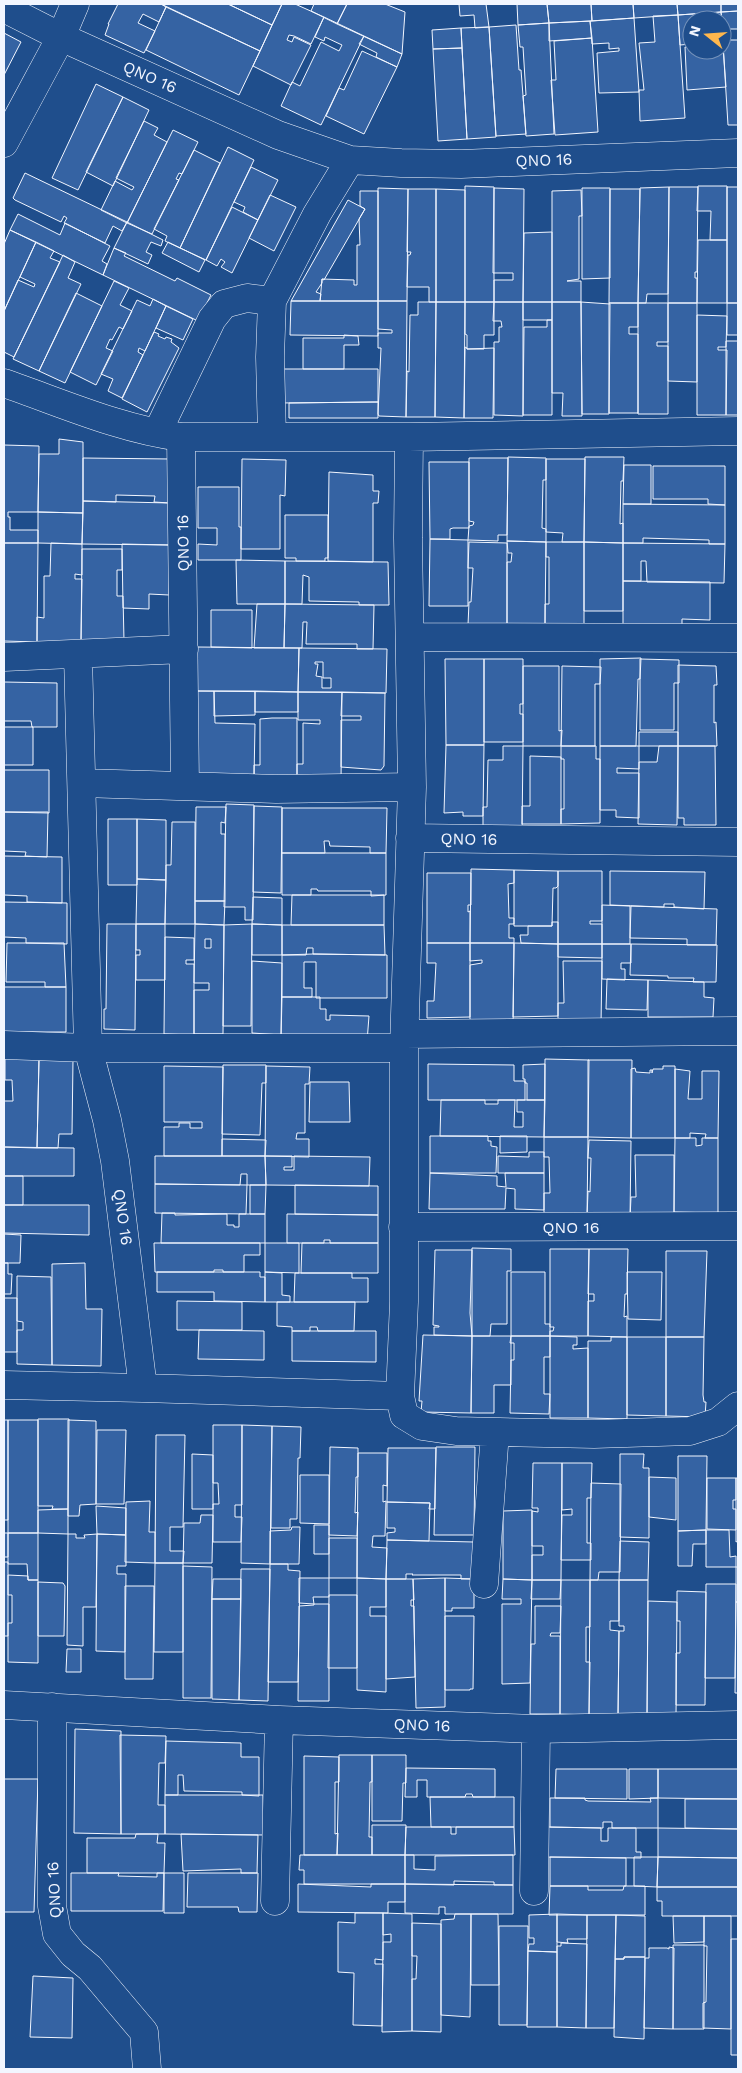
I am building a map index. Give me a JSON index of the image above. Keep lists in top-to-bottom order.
{
  "streets": {
    "street": ["QNO 16"]
  },
  "north": "left"
}
